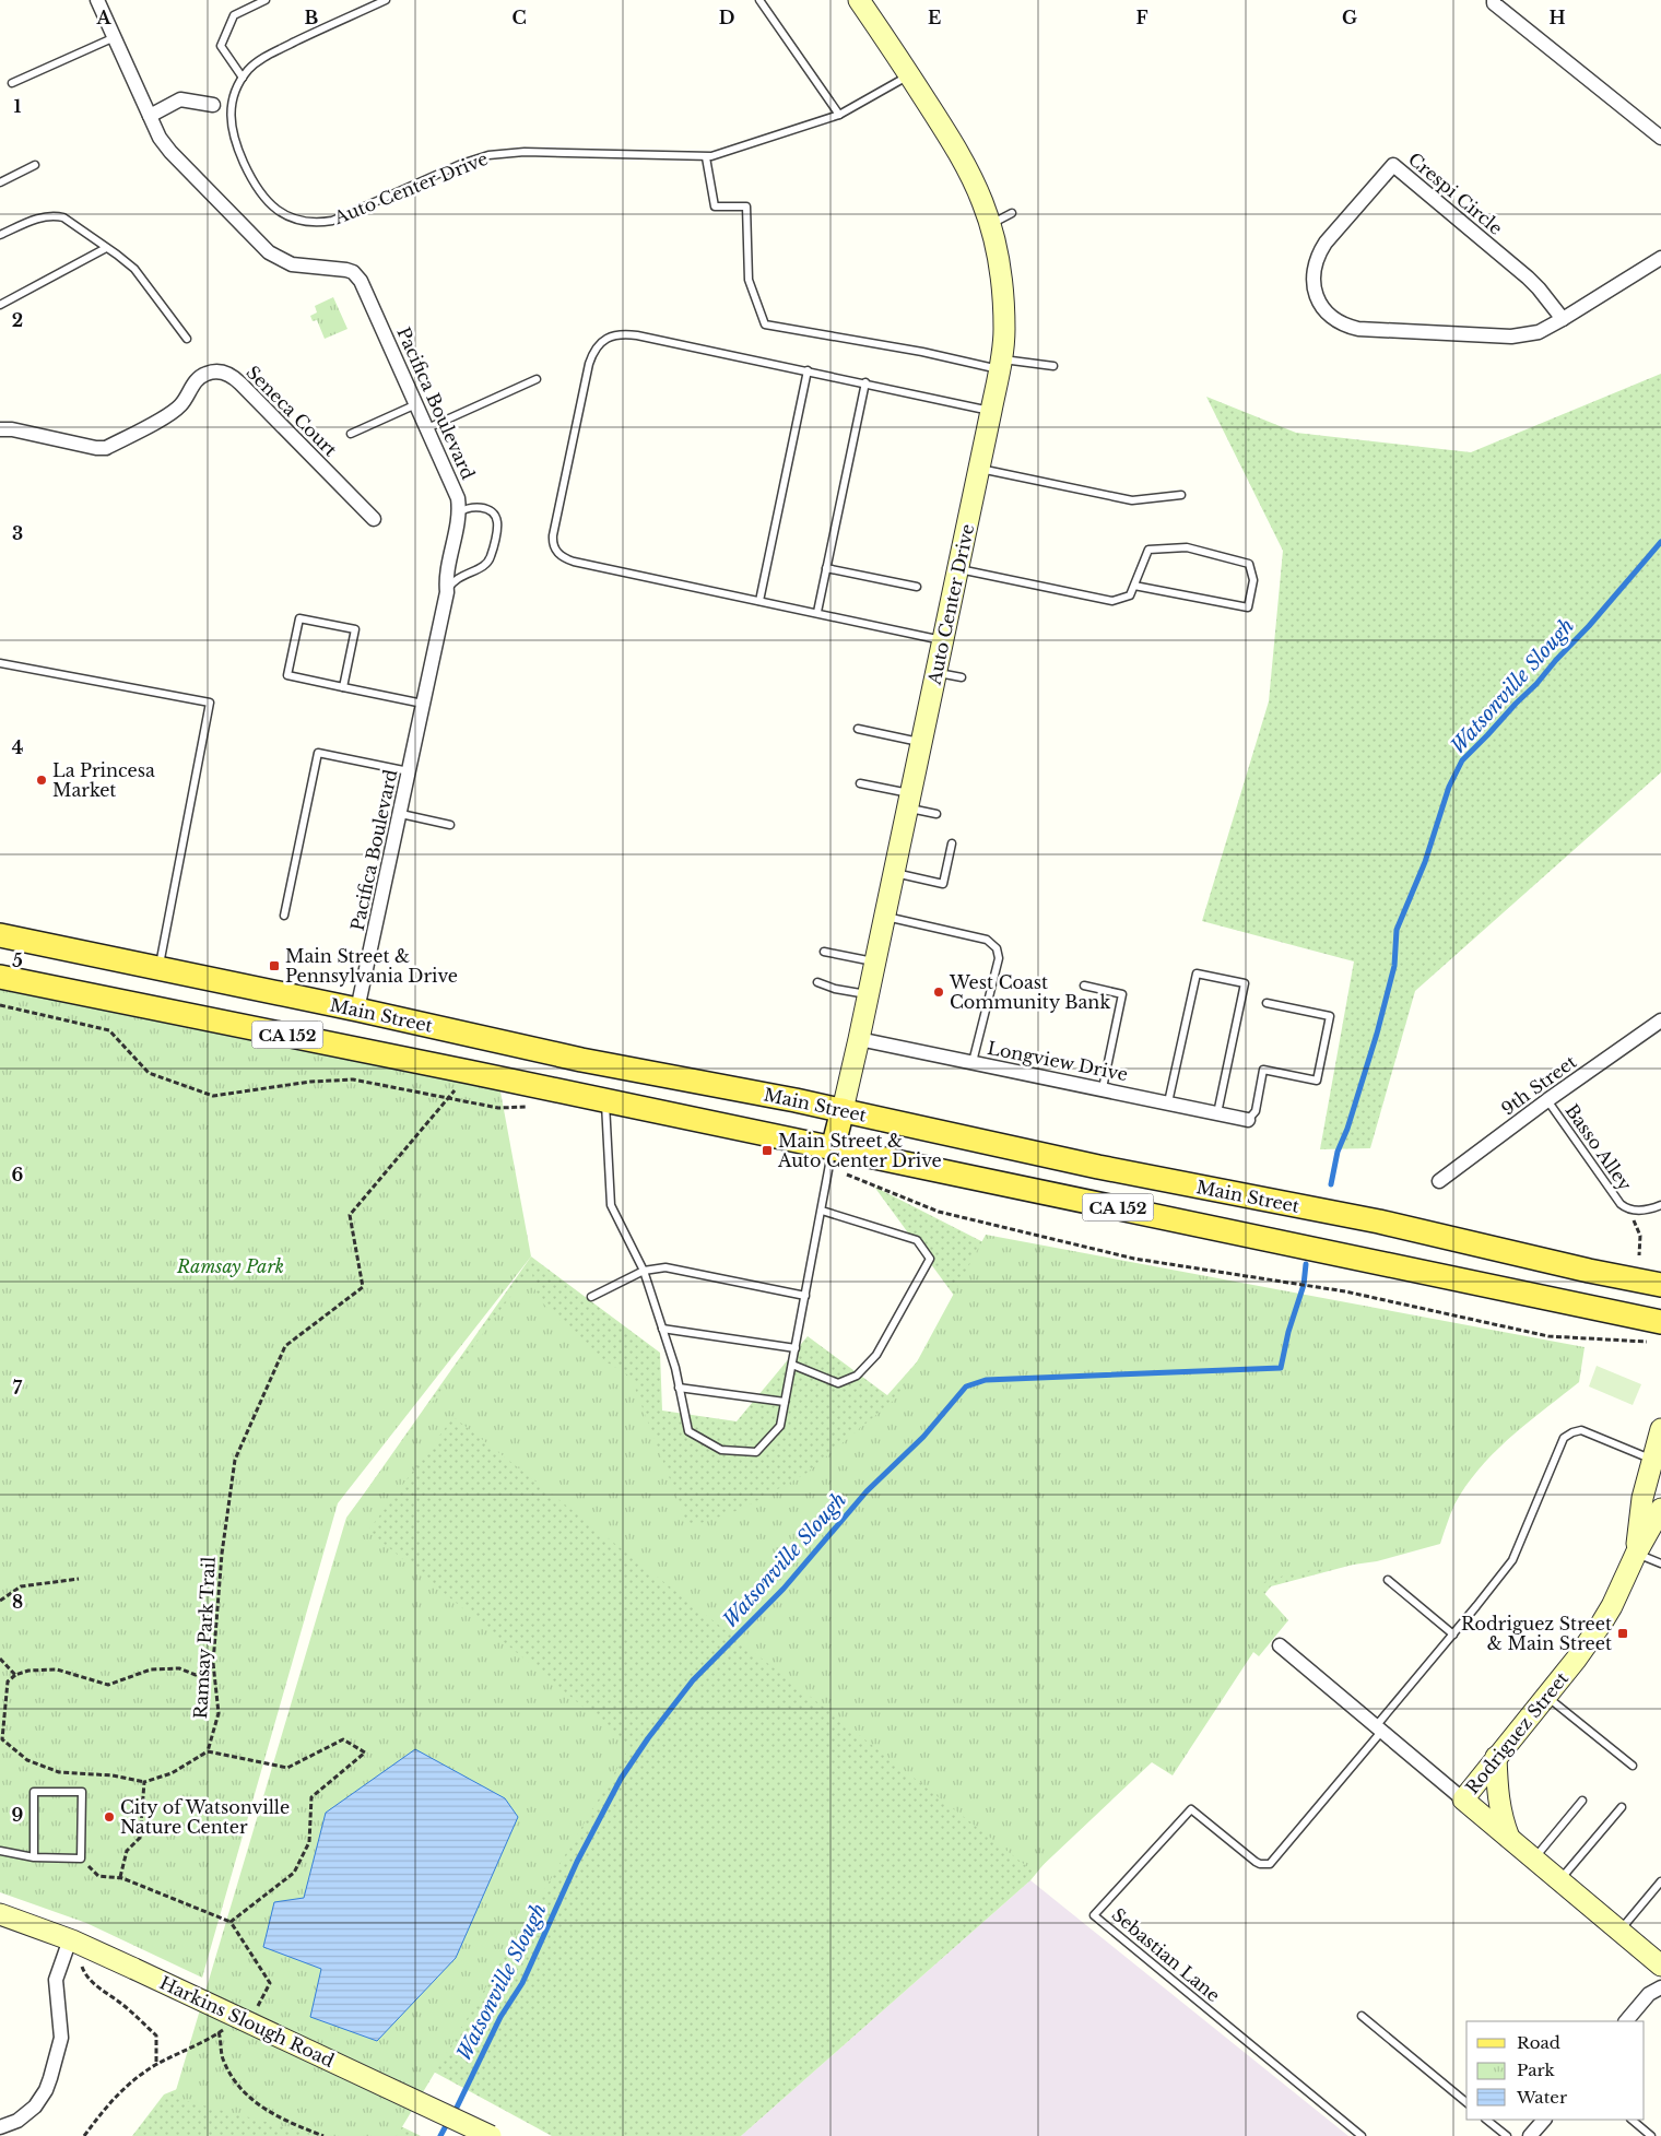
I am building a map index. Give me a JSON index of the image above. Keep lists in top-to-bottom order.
{
  "streets": {
    "main road": ["Auto Center Drive", "Main Street", "CA 152"],
    "street": [
      "Crespi Circle",
      "Pacifica Boulevard",
      "Seneca Court",
      "Longview Drive",
      "9th Street",
      "Rodriguez Street",
      "Harkins Slough Road"
    ],
    "lane": ["Basso Alley", "Sebastian Lane"],
    "path": ["Ramsay Park Trail"]
  },
  "crossings": [
    ["Auto Center Drive", "Main Street"],
    ["Auto Center Drive", "Longview Drive"],
    ["Pacifica Boulevard", "Main Street"],
    ["Main Street", "Ramsay Park Trail"],
    ["9th Street", "Basso Alley"],
    ["Rodriguez Street", "Sebastian Lane"]
  ],
  "water": ["Watsonville Slough"],
  "parks": ["Ramsay Park"],
  "places": {
    "other": ["La Princesa Market", "West Coast Community Bank", "City of Watsonville Nature Center"],
    "transit": ["Main Street & Pennsylvania Drive", "Main Street & Auto Center Drive", "Rodriguez Street & Main Street"]
  },
  "legend": ["Road", "Park", "Water"],
  "grid": {
    "columns": [
      "A",
      "B",
      "C",
      "D",
      "E",
      "F",
      "G",
      "H"
    ],
    "rows": [
      "1",
      "2",
      "3",
      "4",
      "5",
      "6",
      "7",
      "8",
      "9"
    ]
  }
}
